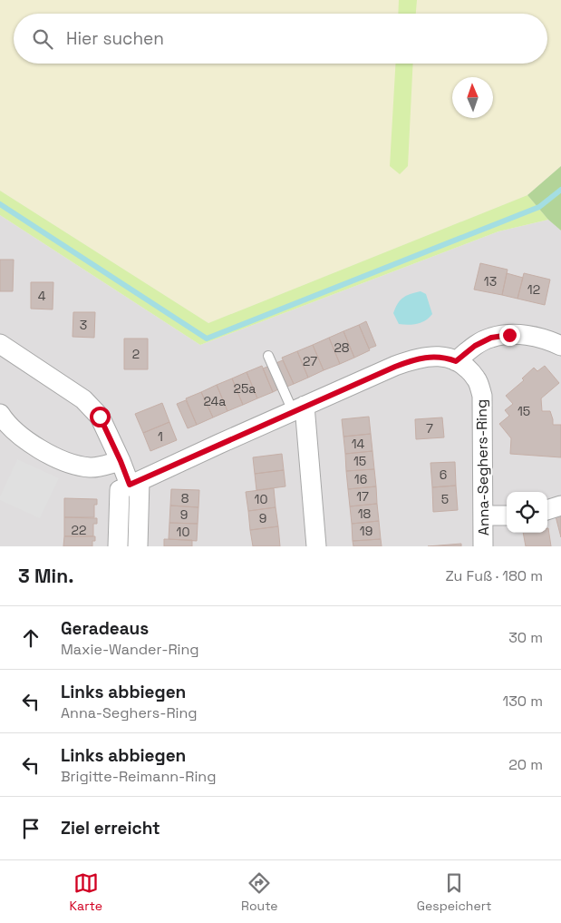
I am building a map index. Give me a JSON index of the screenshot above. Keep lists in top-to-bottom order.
{
  "streets": {
    "street": ["Anna-Seghers-Ring"]
  },
  "house_numbers": [
    "13",
    "12",
    "4",
    "3",
    "28",
    "2",
    "27",
    "25a",
    "24a",
    "15",
    "7",
    "1",
    "14",
    "15",
    "6",
    "16",
    "17",
    "8",
    "10",
    "5",
    "18",
    "9",
    "9",
    "22",
    "19",
    "10"
  ],
  "north": "top",
  "page": {
    "search": "Hier suchen",
    "heading": ["3 Min.", "Zu Fuß · 180 m"],
    "list": [
      ["Geradeaus", "Maxie-Wander-Ring", "30 m"],
      ["Links abbiegen", "Anna-Seghers-Ring", "130 m"],
      ["Links abbiegen", "Brigitte-Reimann-Ring", "20 m"],
      "Ziel erreicht"
    ],
    "nav": ["Karte", "Route", "Gespeichert"]
  }
}
